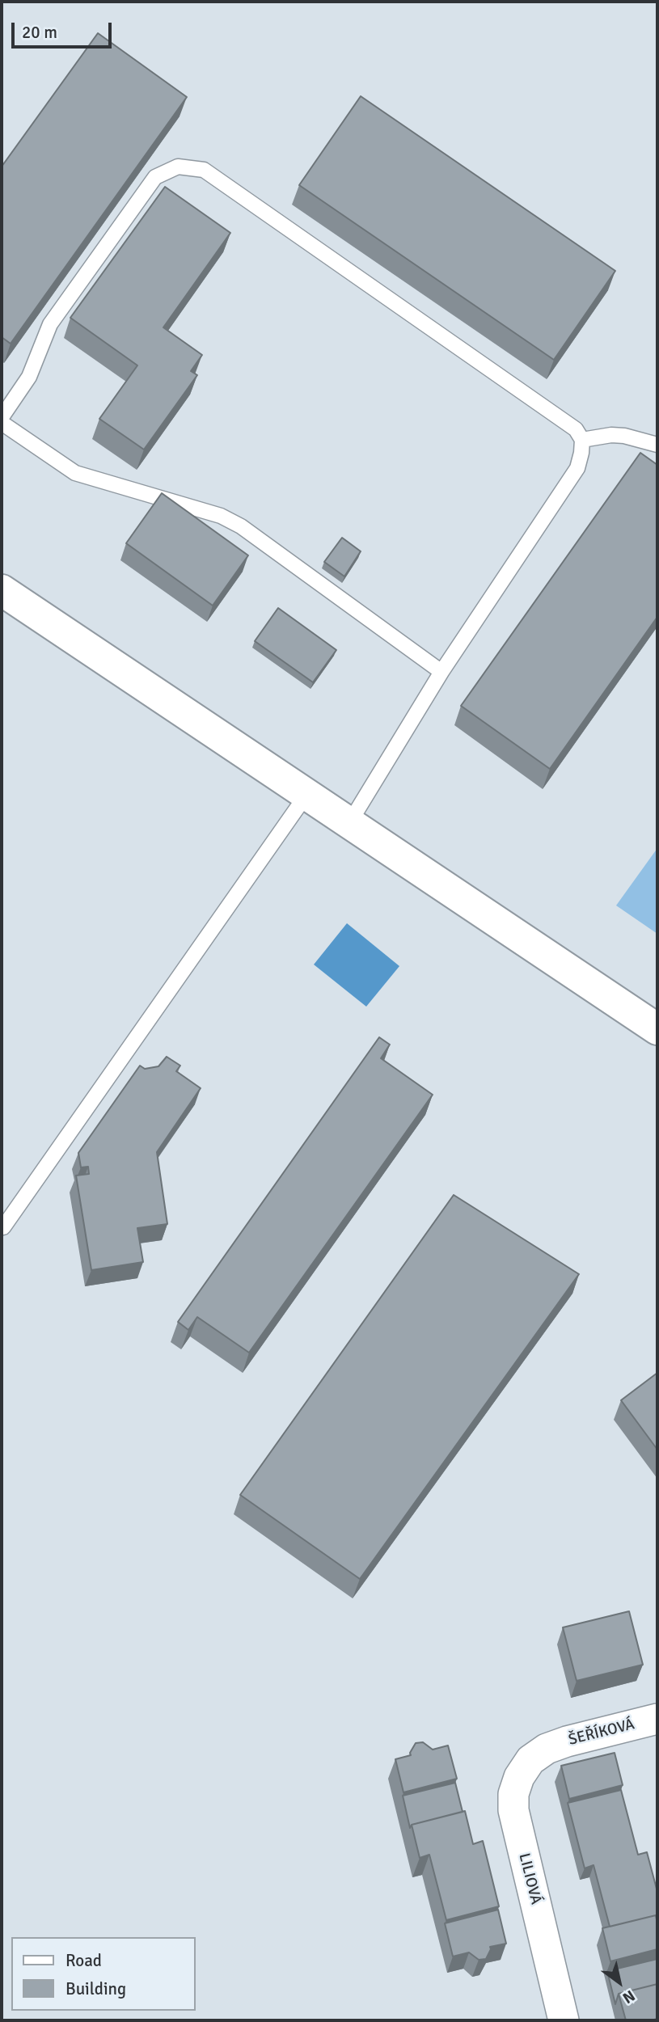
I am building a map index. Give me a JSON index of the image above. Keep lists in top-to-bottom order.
{
  "streets": {
    "street": ["ŠEŘÍKOVÁ", "LILIOVÁ"]
  },
  "crossings": [
    ["ŠEŘÍKOVÁ", "LILIOVÁ"]
  ],
  "legend": ["Road", "Building"],
  "scale_bar": "20 m",
  "north": "bottom right"
}
